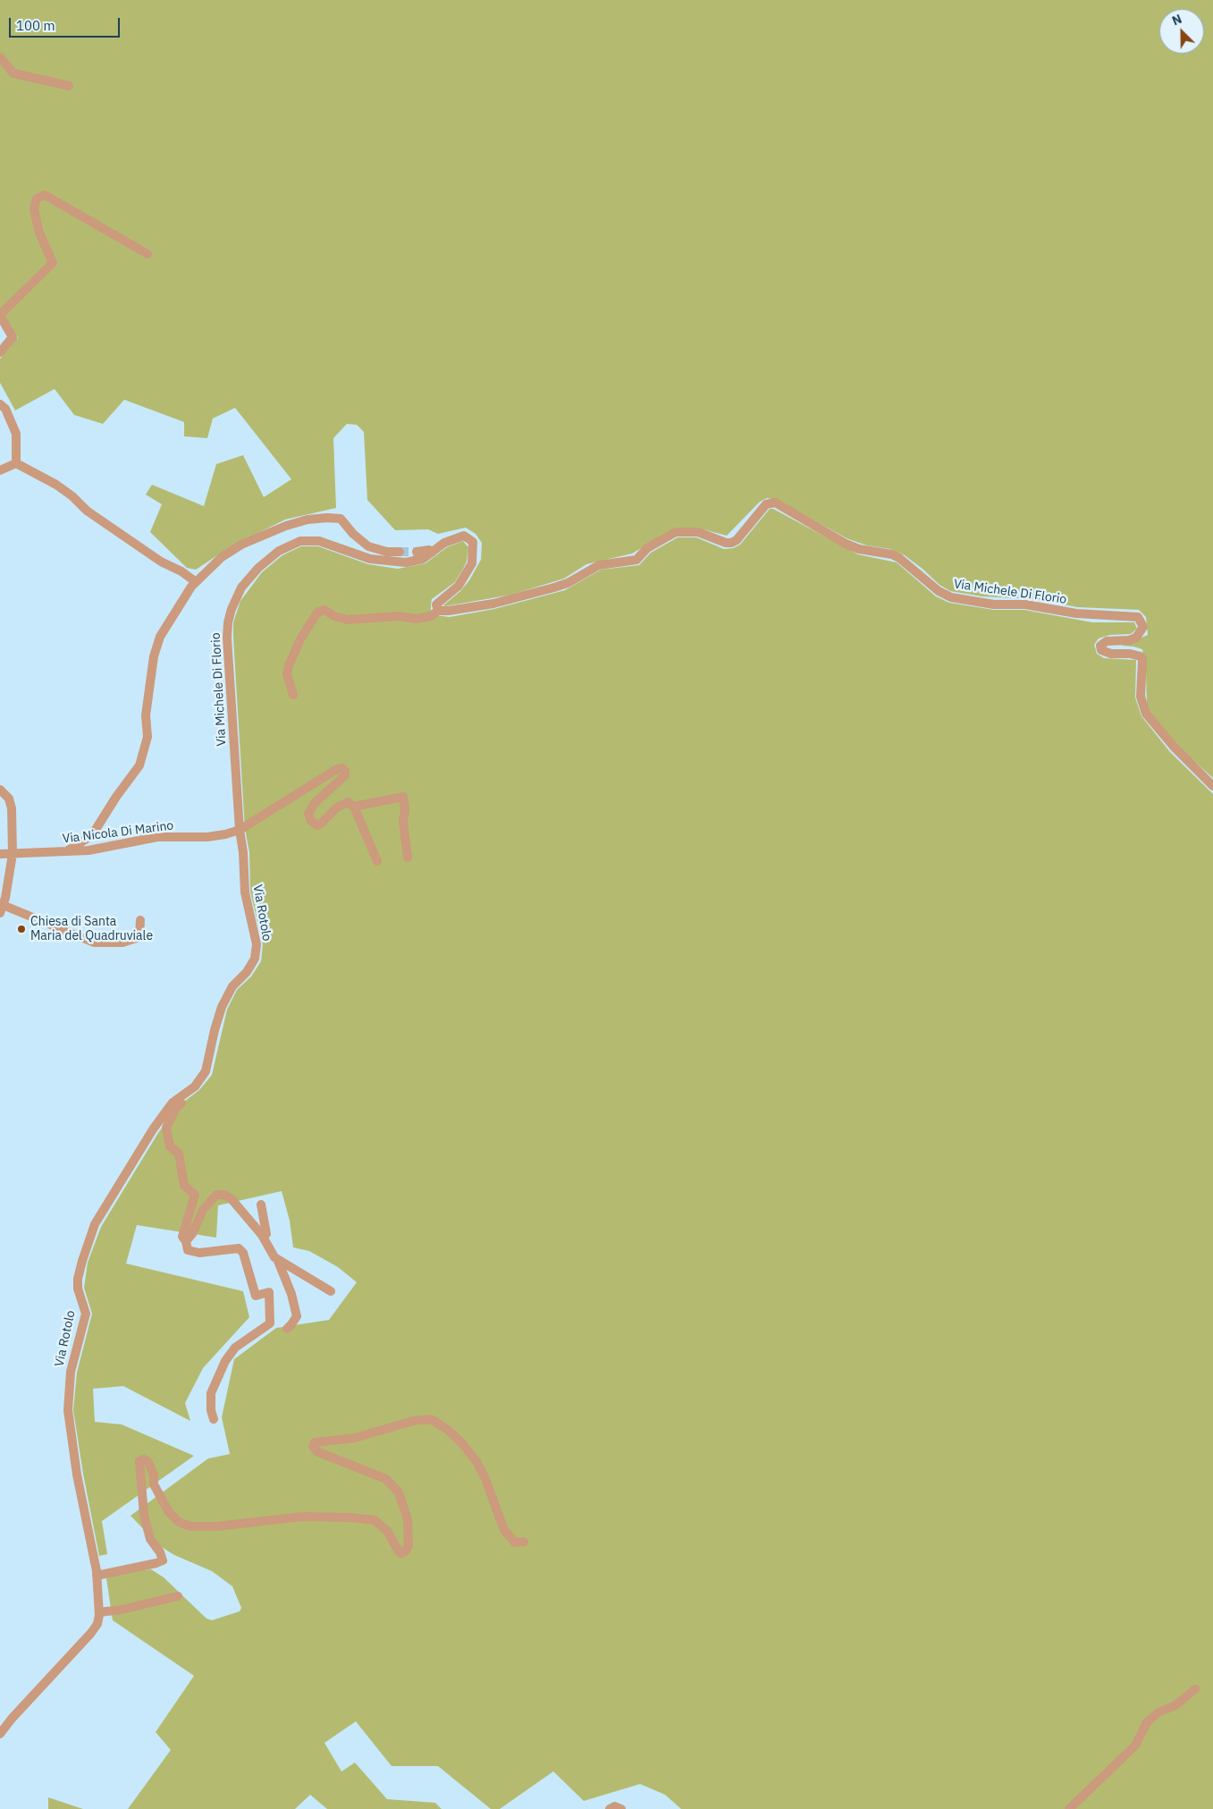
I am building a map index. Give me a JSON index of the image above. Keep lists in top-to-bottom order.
{
  "streets": {
    "street": ["Via Michele Di Florio", "Via Nicola Di Marino", "Via Rotolo"]
  },
  "crossings": [
    ["Via Michele Di Florio", "Via Nicola Di Marino"],
    ["Via Michele Di Florio", "Via Rotolo"],
    ["Via Nicola Di Marino", "Via Rotolo"]
  ],
  "places": ["Chiesa di Santa Maria del Quadruviale"],
  "scale_bar": "100 m",
  "north": "top left"
}
